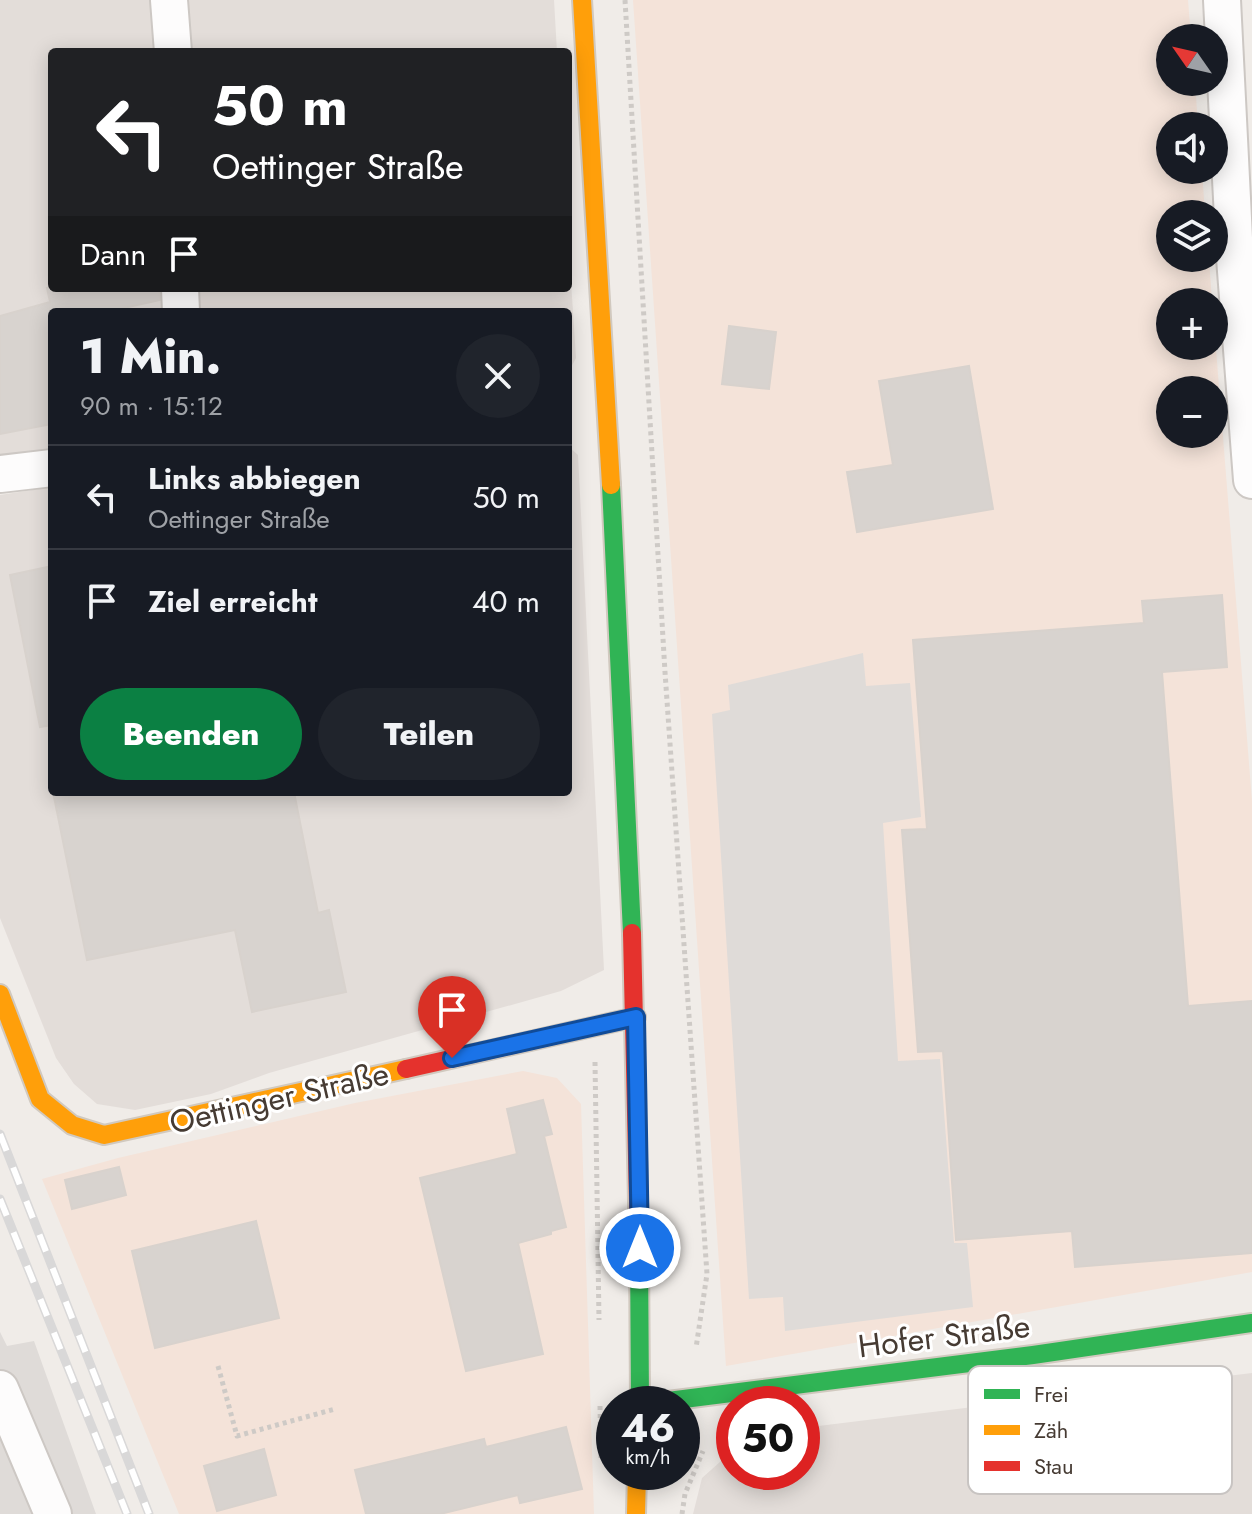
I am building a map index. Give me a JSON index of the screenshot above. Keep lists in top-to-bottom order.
{
  "streets": {
    "main road": ["Oettinger Straße", "Hofer Straße"]
  },
  "legend": ["Frei", "Zäh", "Stau"],
  "north": "top left",
  "page": {
    "map_buttons": ["+", "−"],
    "turn": ["50 m", "Oettinger Straße"],
    "then": "Dann",
    "heading": ["1 Min.", "90 m · 15:12"],
    "list": [
      {
        "name": "Links abbiegen",
        "note": "Oettinger Straße",
        "value": "50 m"
      },
      {
        "name": "Ziel erreicht",
        "value": "40 m"
      }
    ],
    "buttons": ["Beenden", "Teilen"],
    "speed": "46 km/h",
    "limit": "50"
  }
}
